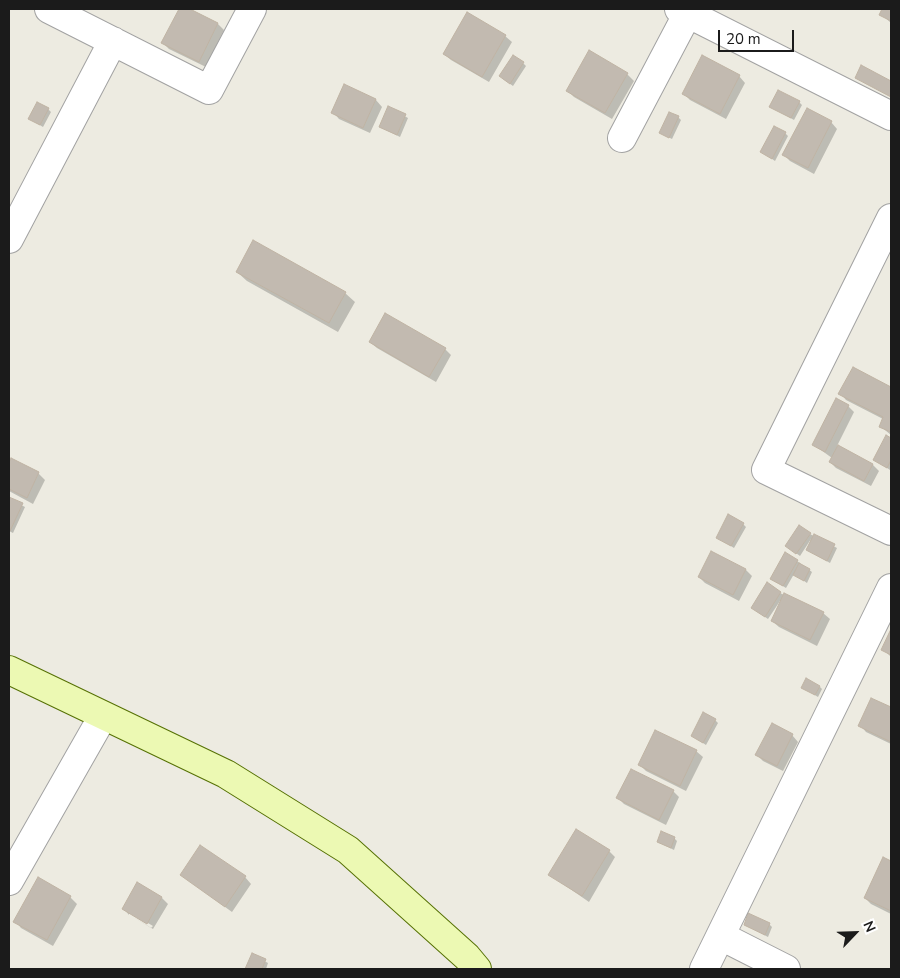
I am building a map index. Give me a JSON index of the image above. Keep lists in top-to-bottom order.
{
  "scale_bar": "20 m",
  "north": "top right"
}
